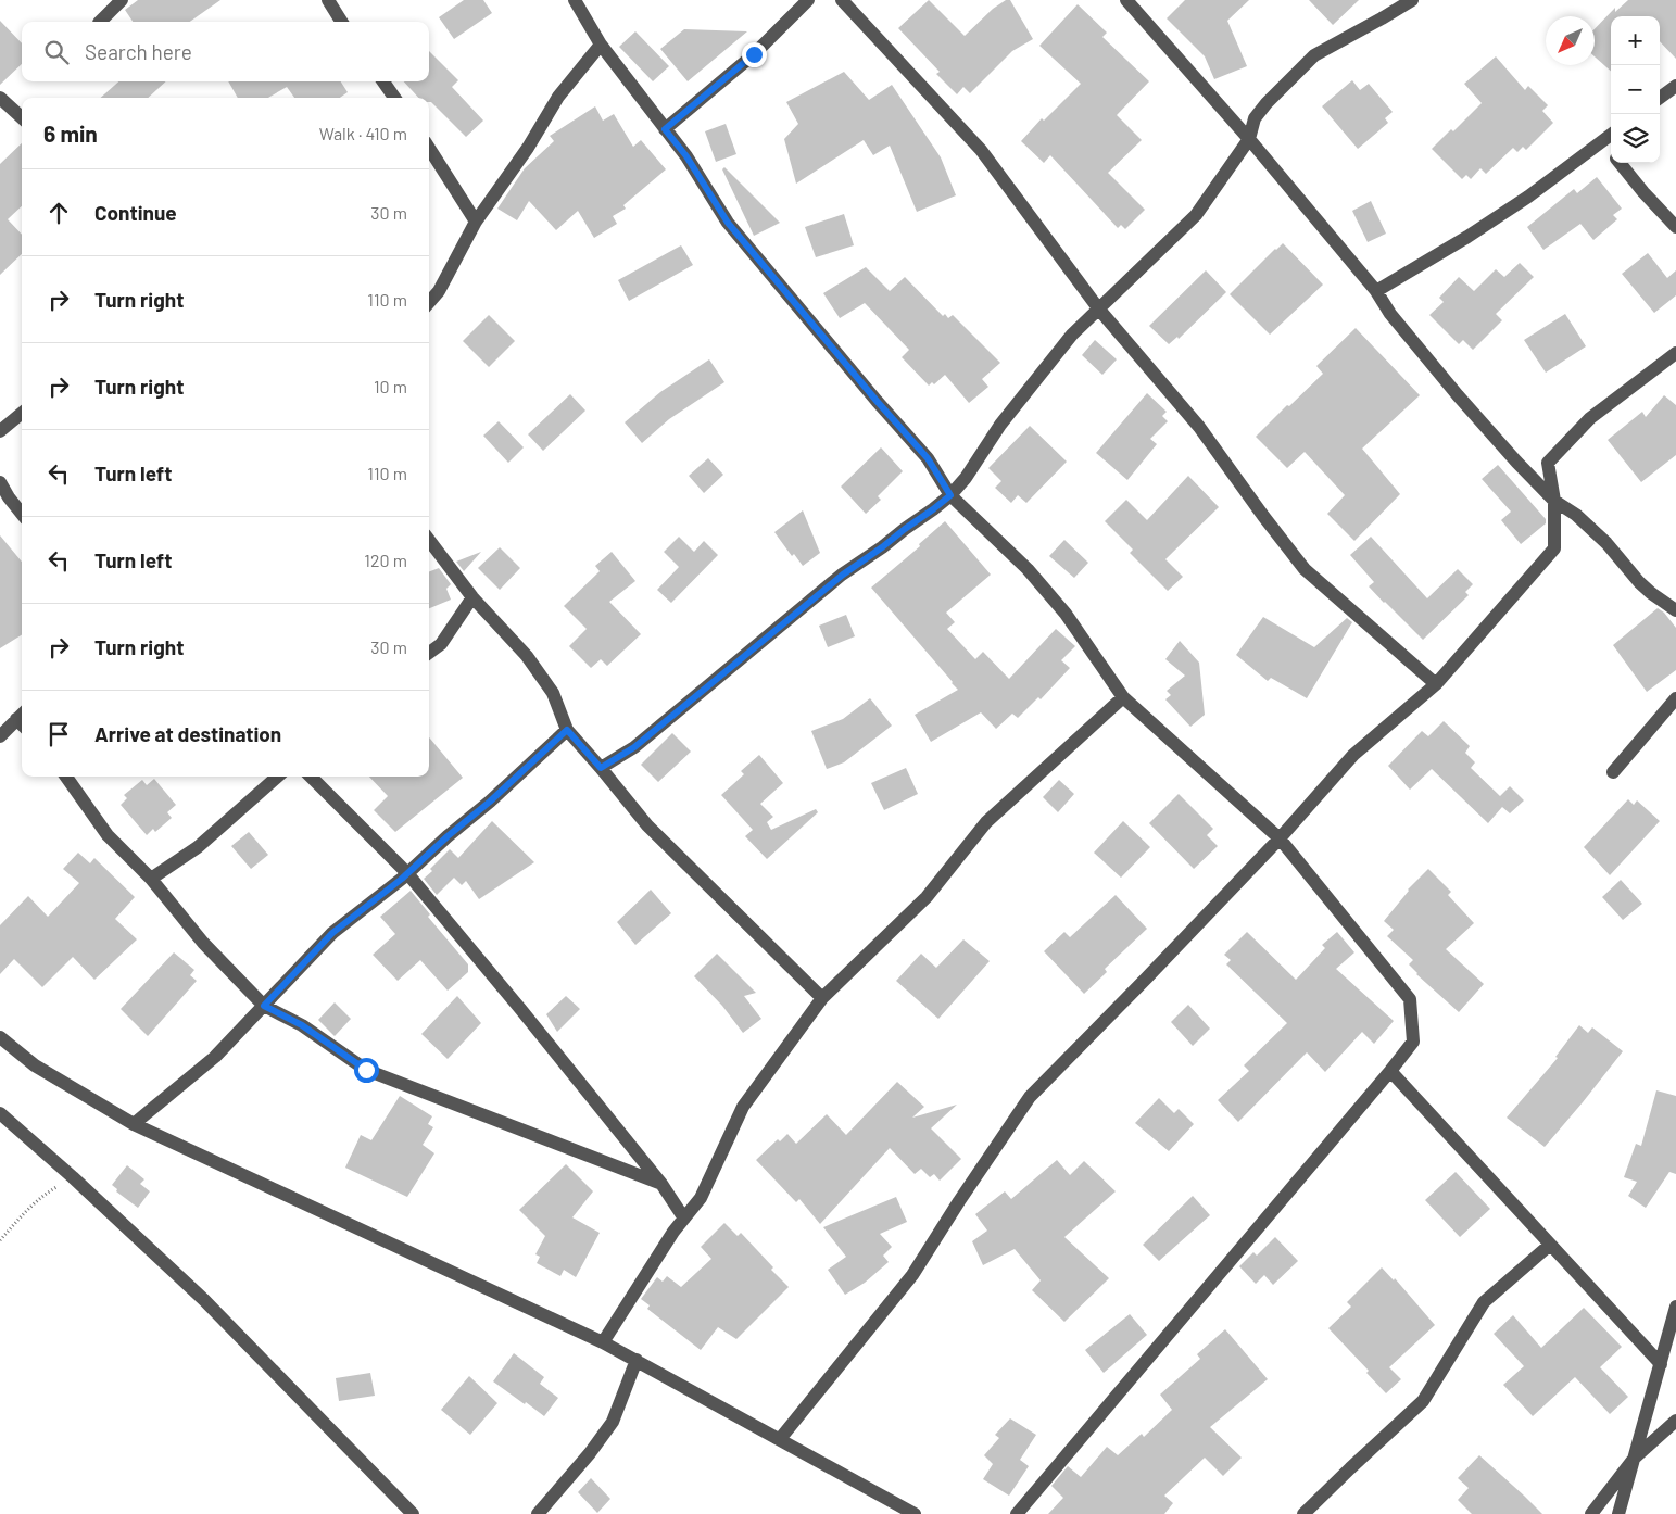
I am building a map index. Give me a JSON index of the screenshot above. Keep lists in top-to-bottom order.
{
  "north": "bottom left",
  "page": {
    "map_buttons": ["+", "−"],
    "search": "Search here",
    "heading": ["6 min", "Walk · 410 m"],
    "list": [
      ["Continue", "30 m"],
      ["Turn right", "110 m"],
      ["Turn right", "10 m"],
      ["Turn left", "110 m"],
      ["Turn left", "120 m"],
      ["Turn right", "30 m"],
      "Arrive at destination"
    ]
  }
}
